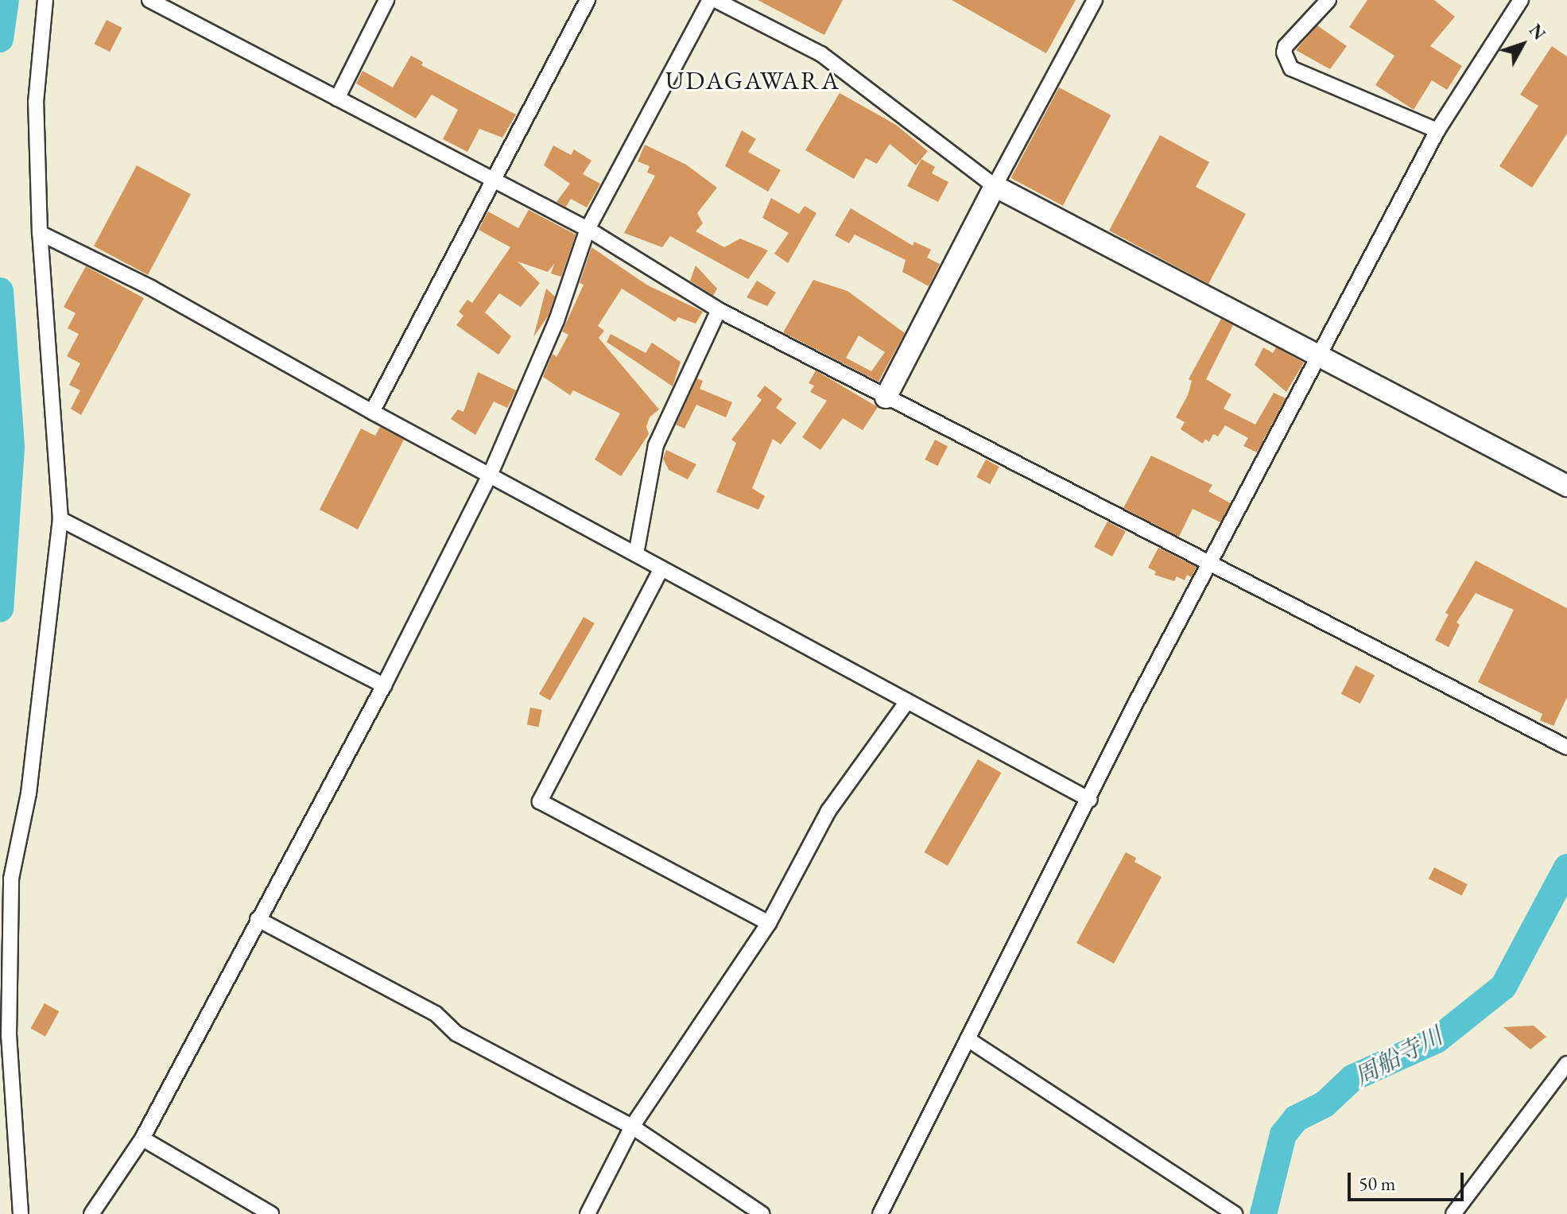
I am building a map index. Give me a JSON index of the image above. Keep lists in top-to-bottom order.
{
  "districts": ["UDAGAWARA"],
  "water": ["周船寺川"],
  "scale_bar": "50 m",
  "north": "top right"
}
